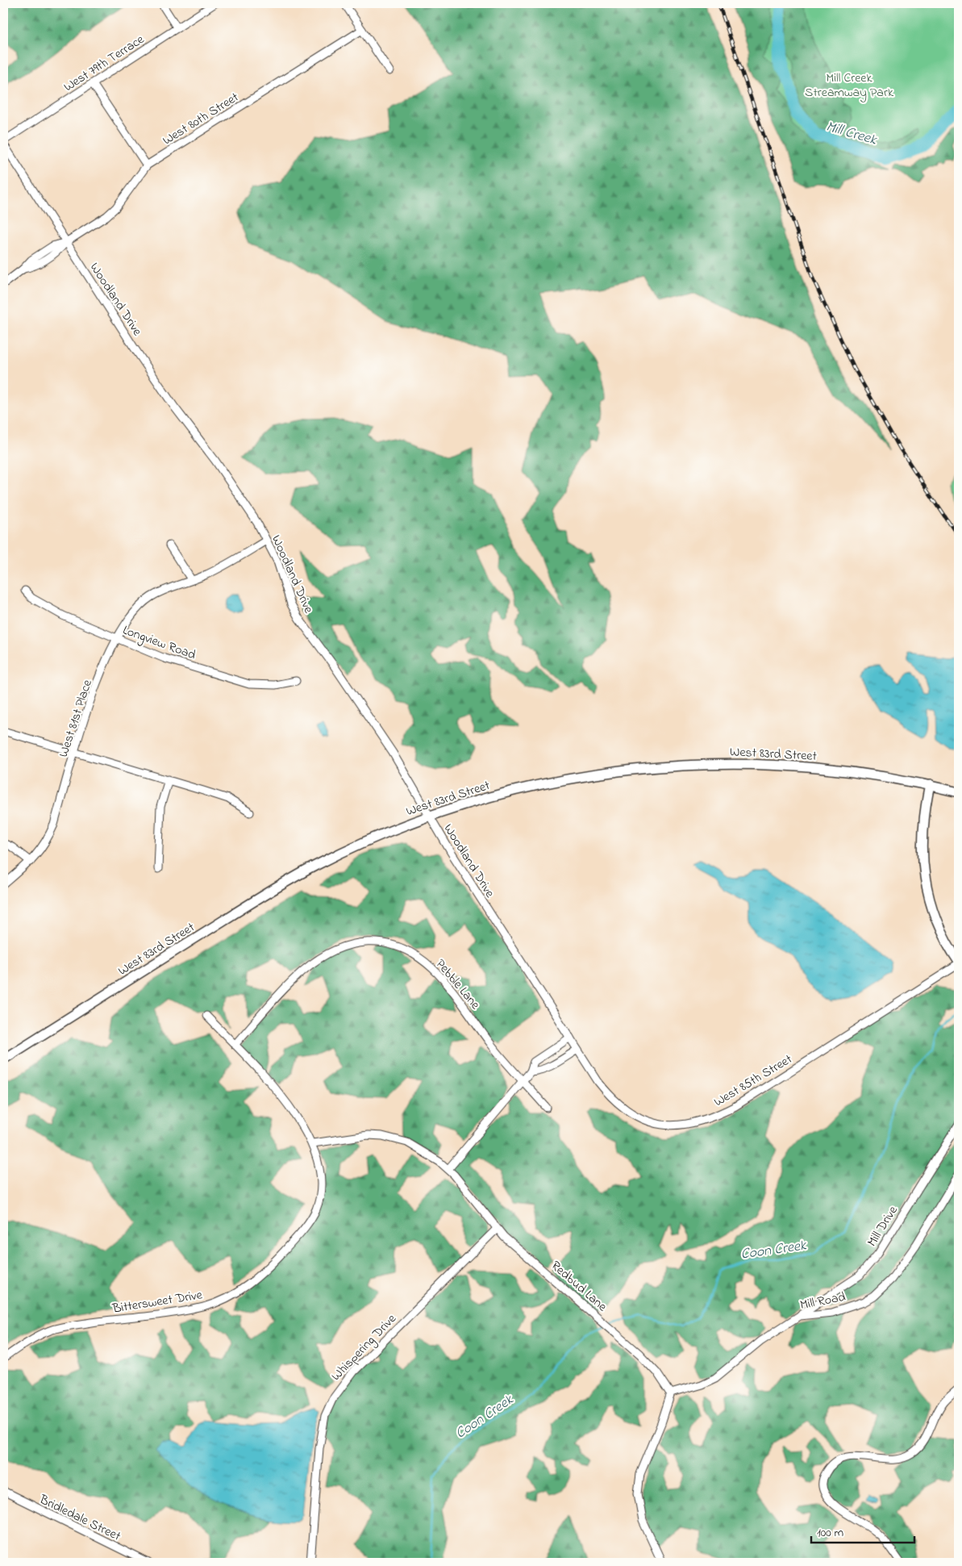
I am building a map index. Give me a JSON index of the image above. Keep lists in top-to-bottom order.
{
  "streets": {
    "main road": ["West 83rd Street"],
    "street": [
      "West 79th Terrace",
      "West 80th Street",
      "Woodland Drive",
      "Longview Road",
      "West 81st Place",
      "Pebble Lane",
      "West 85th Street",
      "Mill Drive",
      "Redbud Lane",
      "Mill Road",
      "Bittersweet Drive",
      "Whispering Drive",
      "Bridledale Street"
    ]
  },
  "crossings": [
    ["West 79th Terrace", "Woodland Drive"],
    ["West 80th Street", "Woodland Drive"],
    ["Woodland Drive", "West 81st Place"],
    ["Woodland Drive", "West 83rd Street"],
    ["Woodland Drive", "West 85th Street"],
    ["Longview Road", "West 81st Place"],
    ["Pebble Lane", "Bittersweet Drive"],
    ["Mill Drive", "Mill Road"],
    ["Redbud Lane", "Mill Road"],
    ["Redbud Lane", "Bittersweet Drive"],
    ["Redbud Lane", "Whispering Drive"]
  ],
  "water": ["Mill Creek", "Coon Creek"],
  "parks": ["Mill Creek Streamway Park"],
  "scale_bar": "100 m"
}
